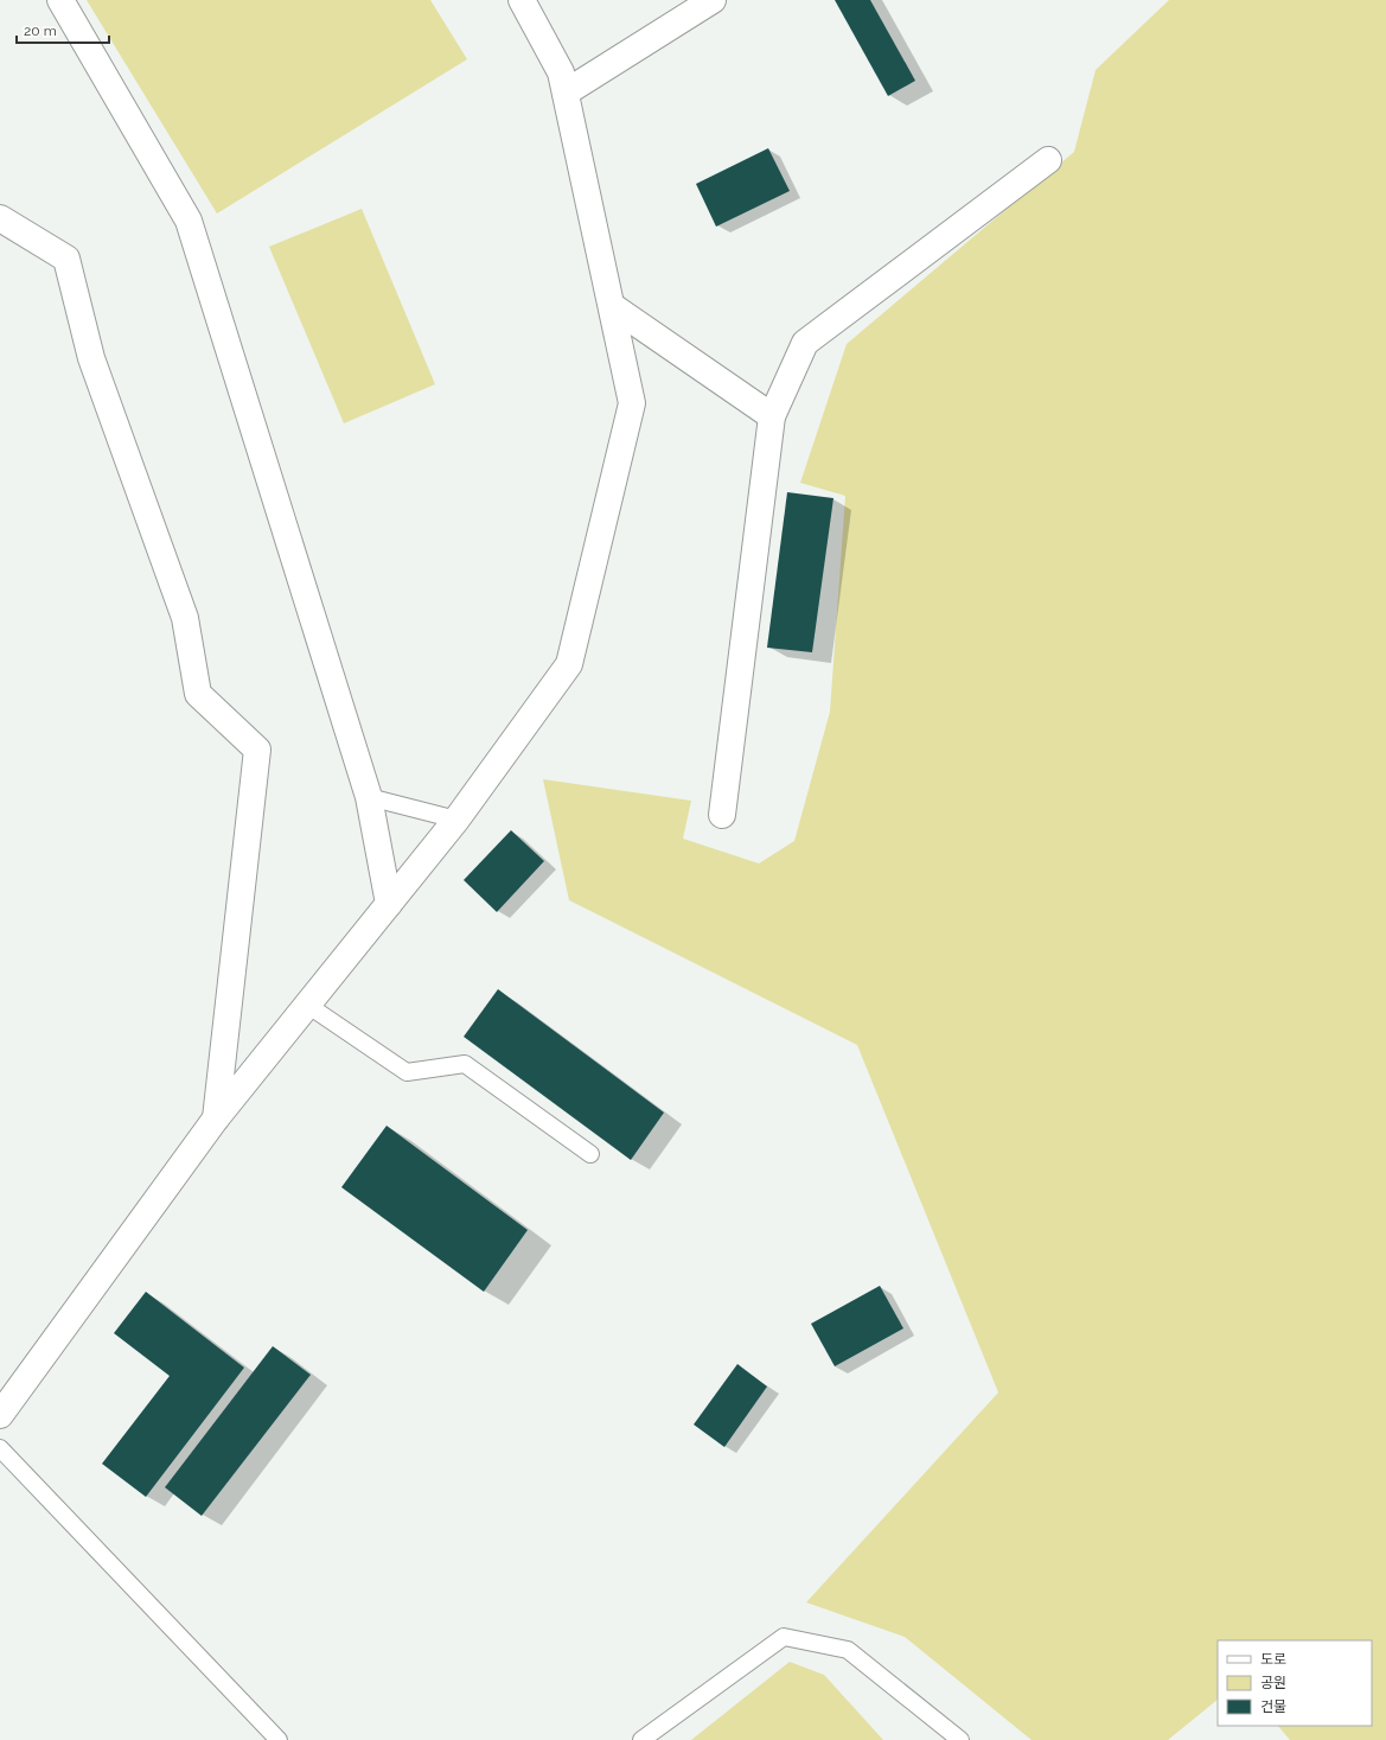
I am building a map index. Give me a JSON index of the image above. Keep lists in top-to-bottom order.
{
  "legend": ["도로", "공원", "건물"],
  "scale_bar": "20 m"
}
